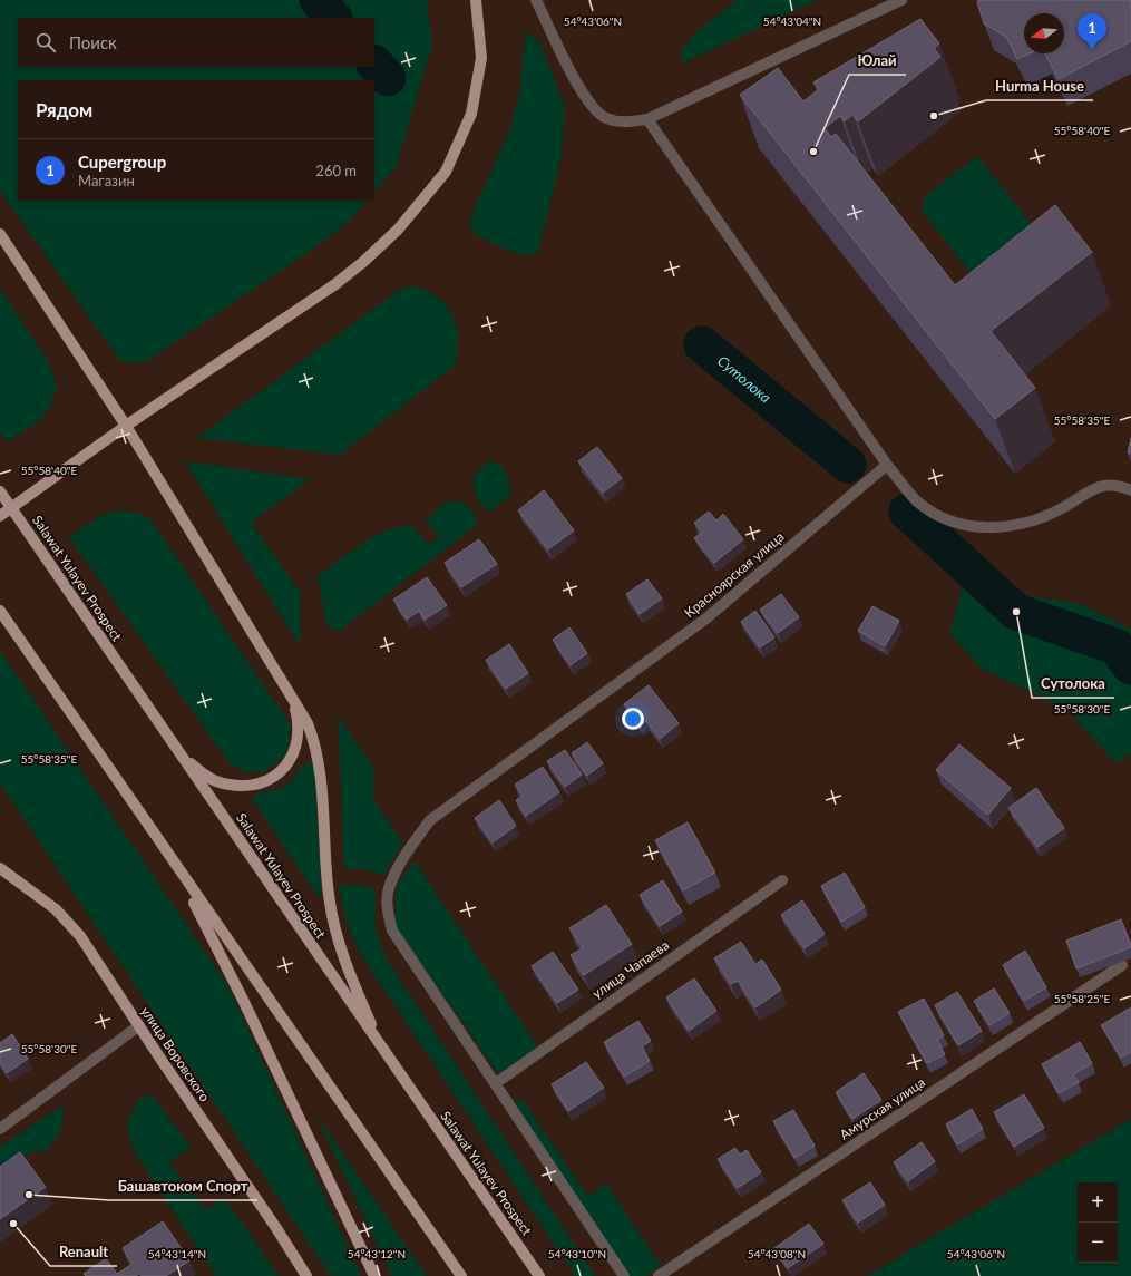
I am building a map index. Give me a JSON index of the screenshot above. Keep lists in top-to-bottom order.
{
  "streets": {
    "main road": ["Salawat Yulayev Prospect", "улица Воровского"],
    "street": ["Красноярская улица", "улица Чапаева", "Амурская улица"]
  },
  "crossings": [
    ["Красноярская улица", "улица Чапаева"]
  ],
  "water": ["Сутолока"],
  "places": [
    "Hurma House",
    "Юлай",
    "Сутолока",
    "Башавтоком Спорт",
    "Renault"
  ],
  "north": "left",
  "page": {
    "pins": "1",
    "search": "Поиск",
    "heading": "Рядом",
    "list": [
      {
        "mark": "1",
        "name": "Cupergroup",
        "note": "Магазин",
        "value": "260 m"
      }
    ],
    "map_buttons": ["+", "−"]
  },
  "coordinates": [
    "54°43'06\"N",
    "54°43'04\"N",
    "55°58'40\"E",
    "55°58'35\"E",
    "55°58'30\"E",
    "55°58'25\"E",
    "54°43'14\"N",
    "54°43'12\"N",
    "54°43'10\"N",
    "54°43'08\"N"
  ]
}
